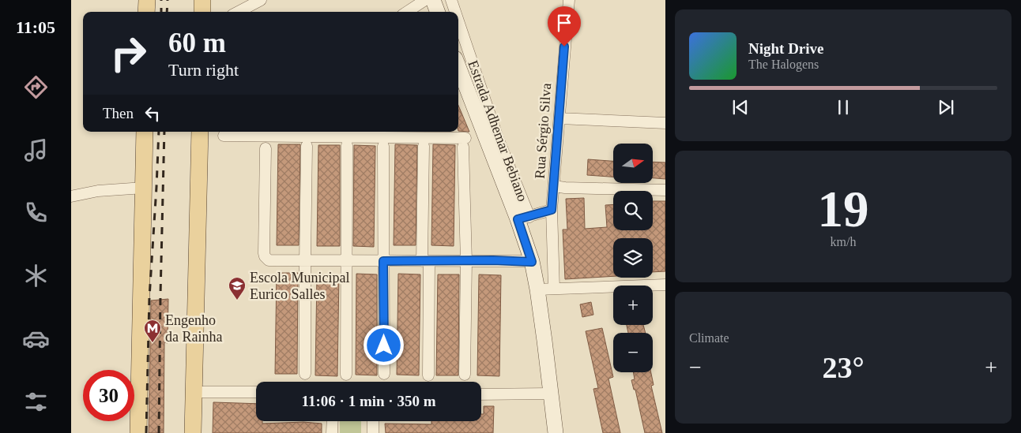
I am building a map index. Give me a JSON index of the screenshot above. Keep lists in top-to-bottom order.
{
  "streets": {
    "main road": ["Estrada Adhemar Bebiano"],
    "street": ["Rua Sérgio Silva"]
  },
  "places": {
    "school or university": ["Escola Municipal Eurico Salles"],
    "metro station": ["Engenho da Rainha"]
  },
  "north": "right",
  "page": {
    "tabs": "11:05",
    "turn": ["60 m", "Turn right"],
    "song": ["Night Drive", "The Halogens"],
    "then": "Then",
    "map_buttons": ["+", "−"],
    "tile": [
      ["19", "km/h"],
      "Climate"
    ],
    "heat": ["−", "23°", "+"],
    "limit": "30",
    "trip": "11:06 · 1 min · 350 m"
  }
}
